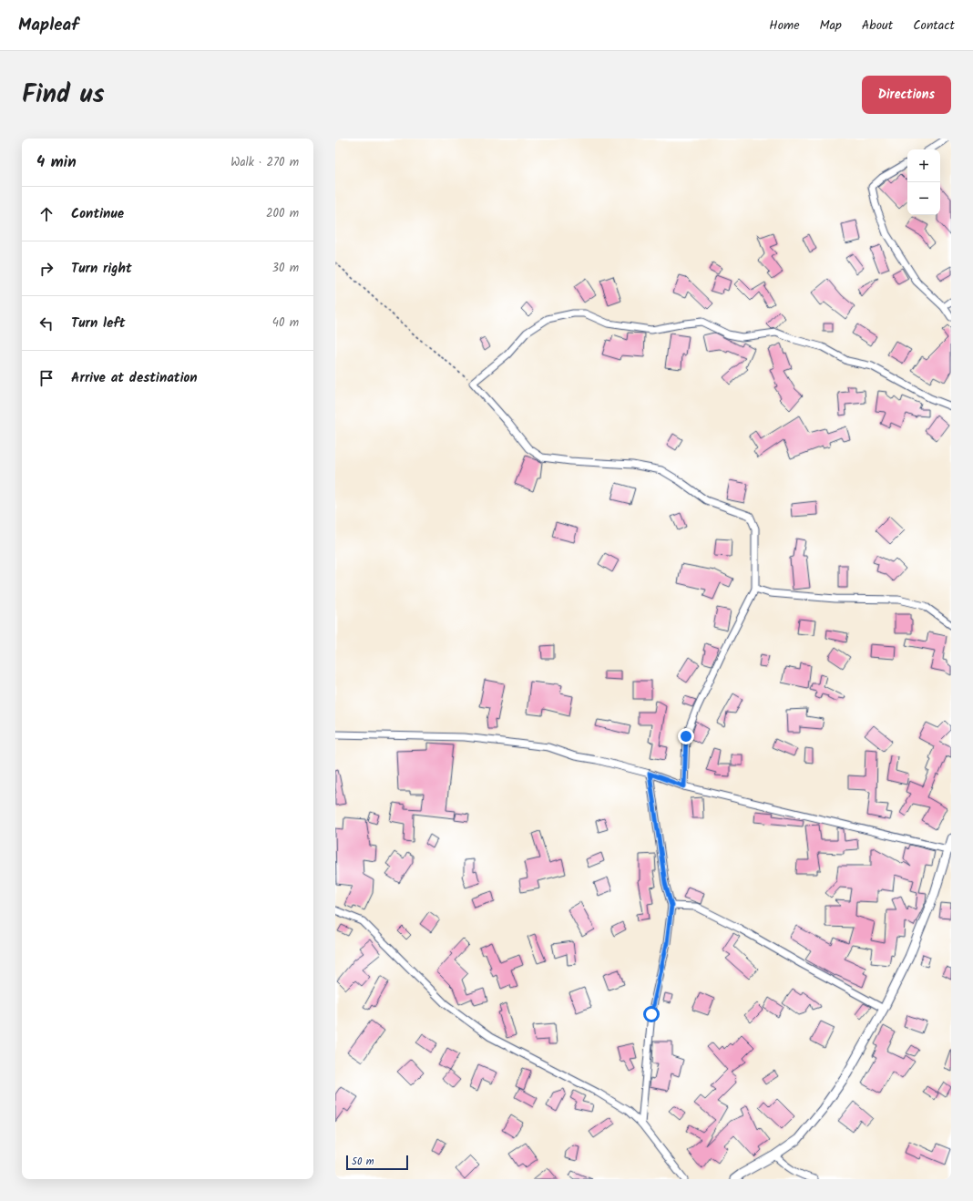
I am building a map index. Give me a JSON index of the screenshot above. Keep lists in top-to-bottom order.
{
  "scale_bar": "50 m",
  "page": {
    "header": "Mapleaf",
    "nav": [
      "Home",
      "Map",
      "About",
      "Contact"
    ],
    "title": "Find us",
    "buttons": "Directions",
    "heading": ["4 min", "Walk · 270 m"],
    "map_buttons": ["+", "−"],
    "list": [
      ["Continue", "200 m"],
      ["Turn right", "30 m"],
      ["Turn left", "40 m"],
      "Arrive at destination"
    ],
    "scale": "50 m"
  }
}
